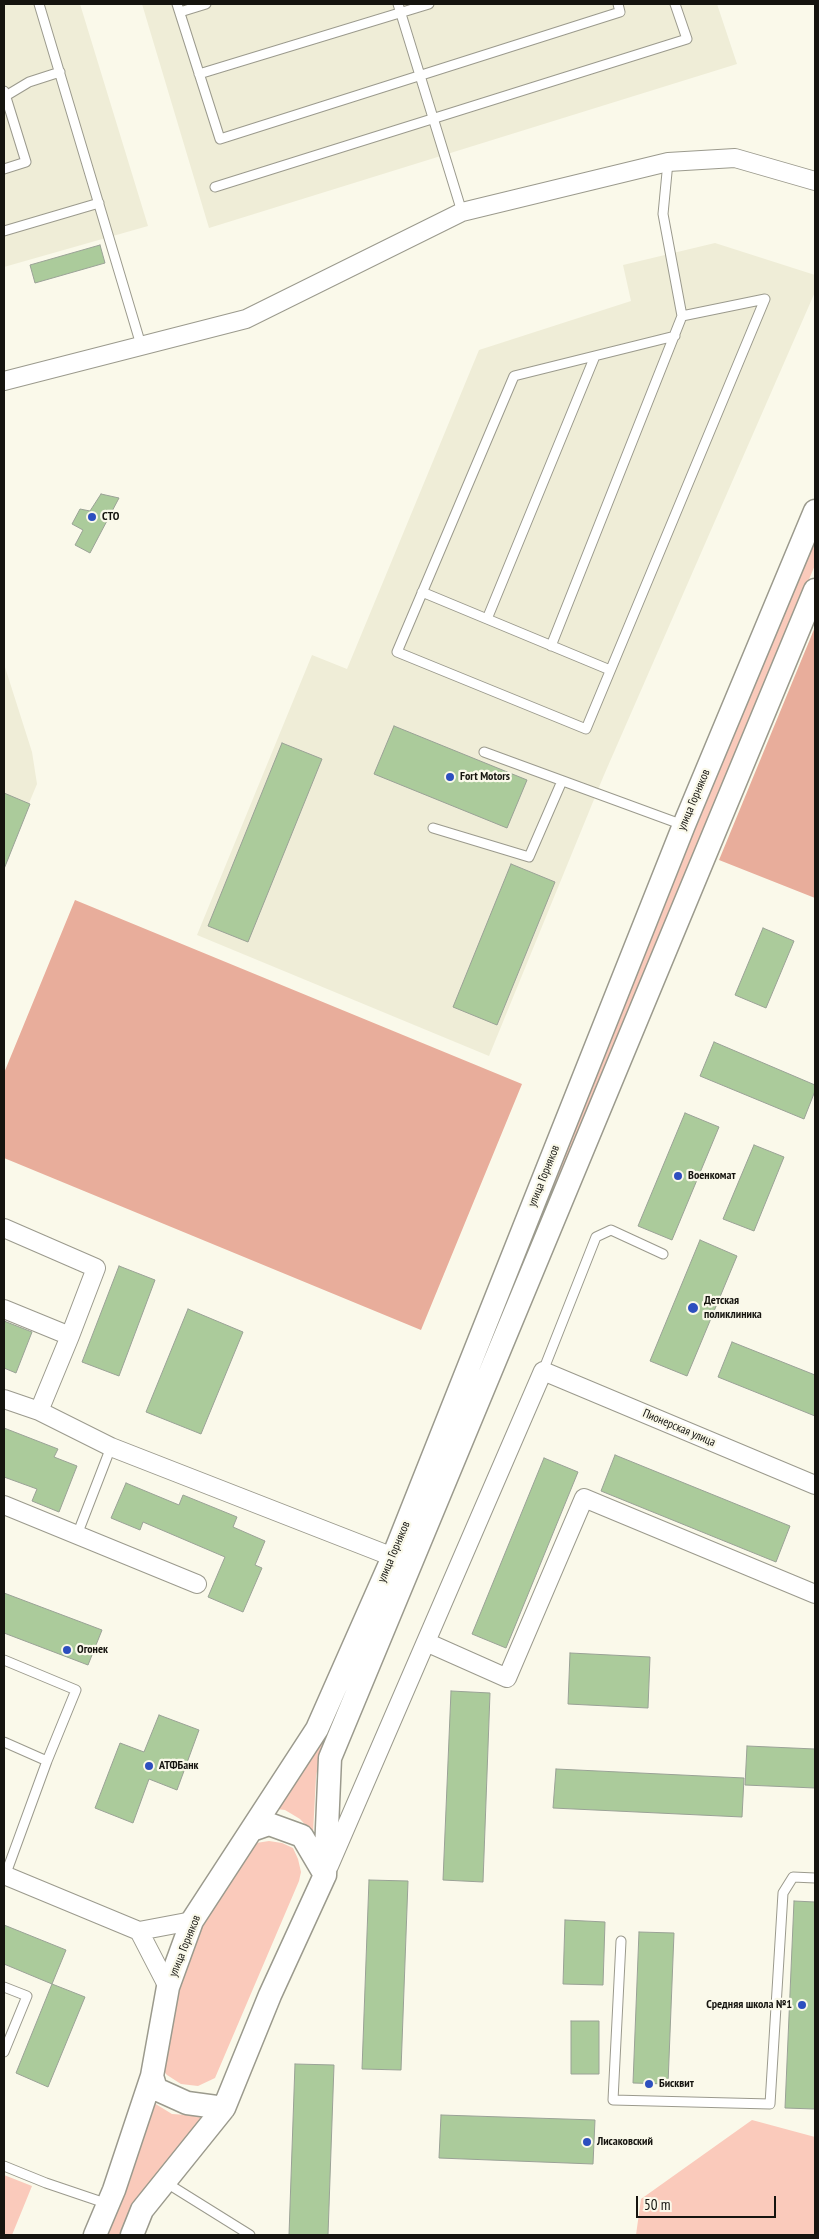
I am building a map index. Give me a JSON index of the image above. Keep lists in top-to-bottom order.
{
  "streets": {
    "street": ["улица Горняков", "Пионерская улица"]
  },
  "crossings": [
    ["улица Горняков", "Пионерская улица"]
  ],
  "places": [
    "СТО",
    "Fort Motors",
    "Военкомат",
    "Детская поликлиника",
    "Огонек",
    "АТФБанк",
    "Средняя школа №1",
    "Бисквит",
    "Лисаковский"
  ],
  "scale_bar": "50 m"
}
